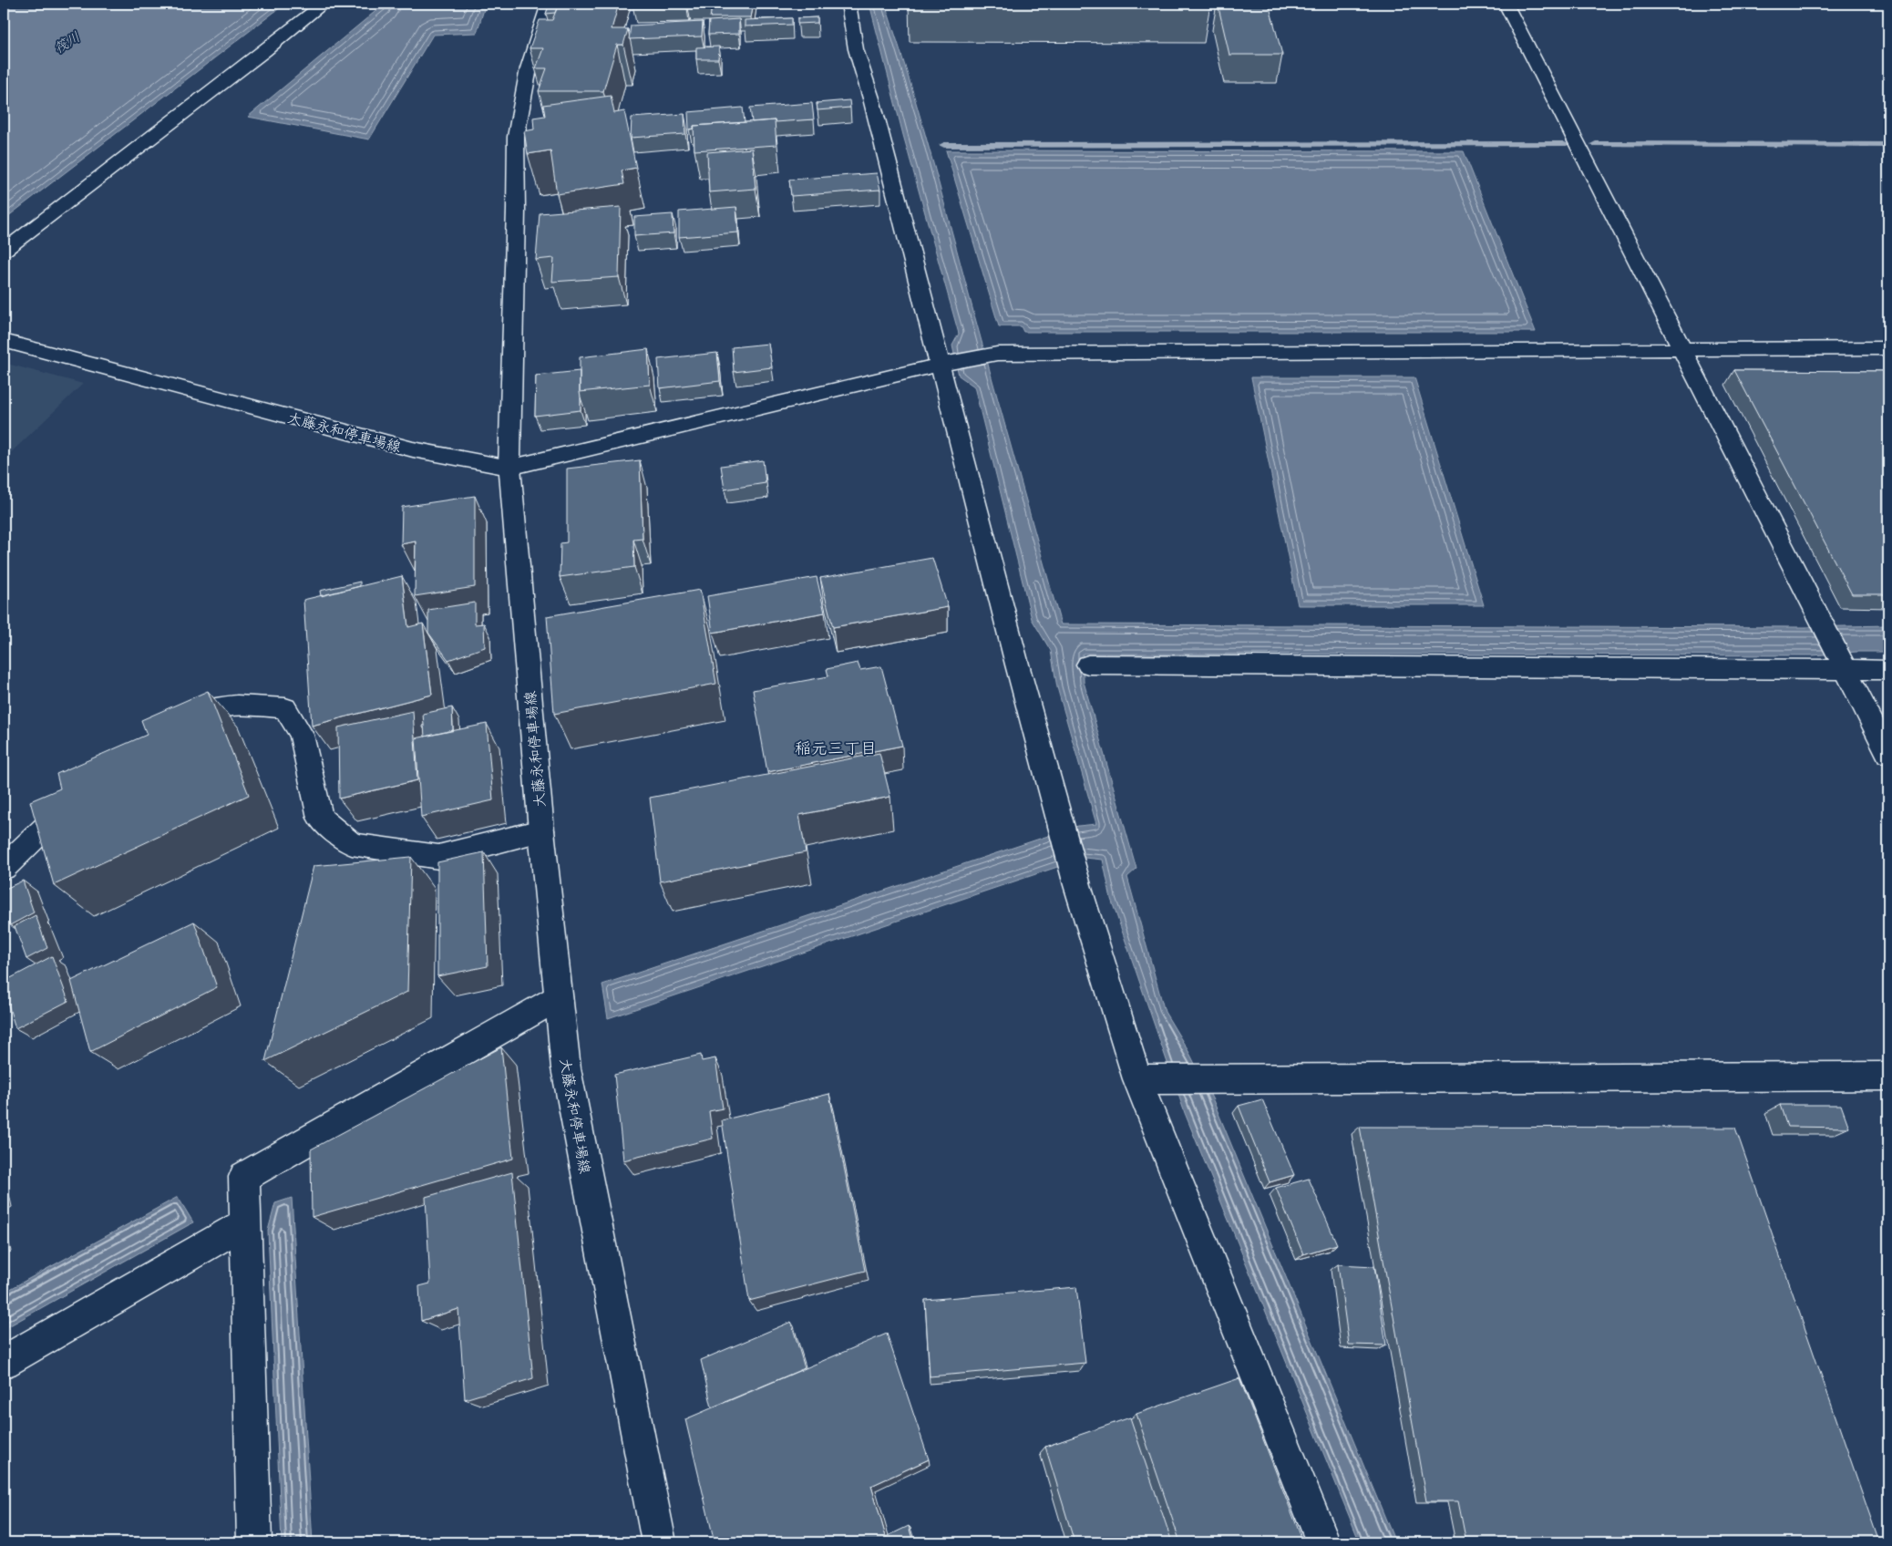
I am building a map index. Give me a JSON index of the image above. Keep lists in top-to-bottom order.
{
  "streets": {
    "street": ["大藤永和停車場線"]
  },
  "districts": ["稲元三丁目"],
  "water": ["筏川"]
}
